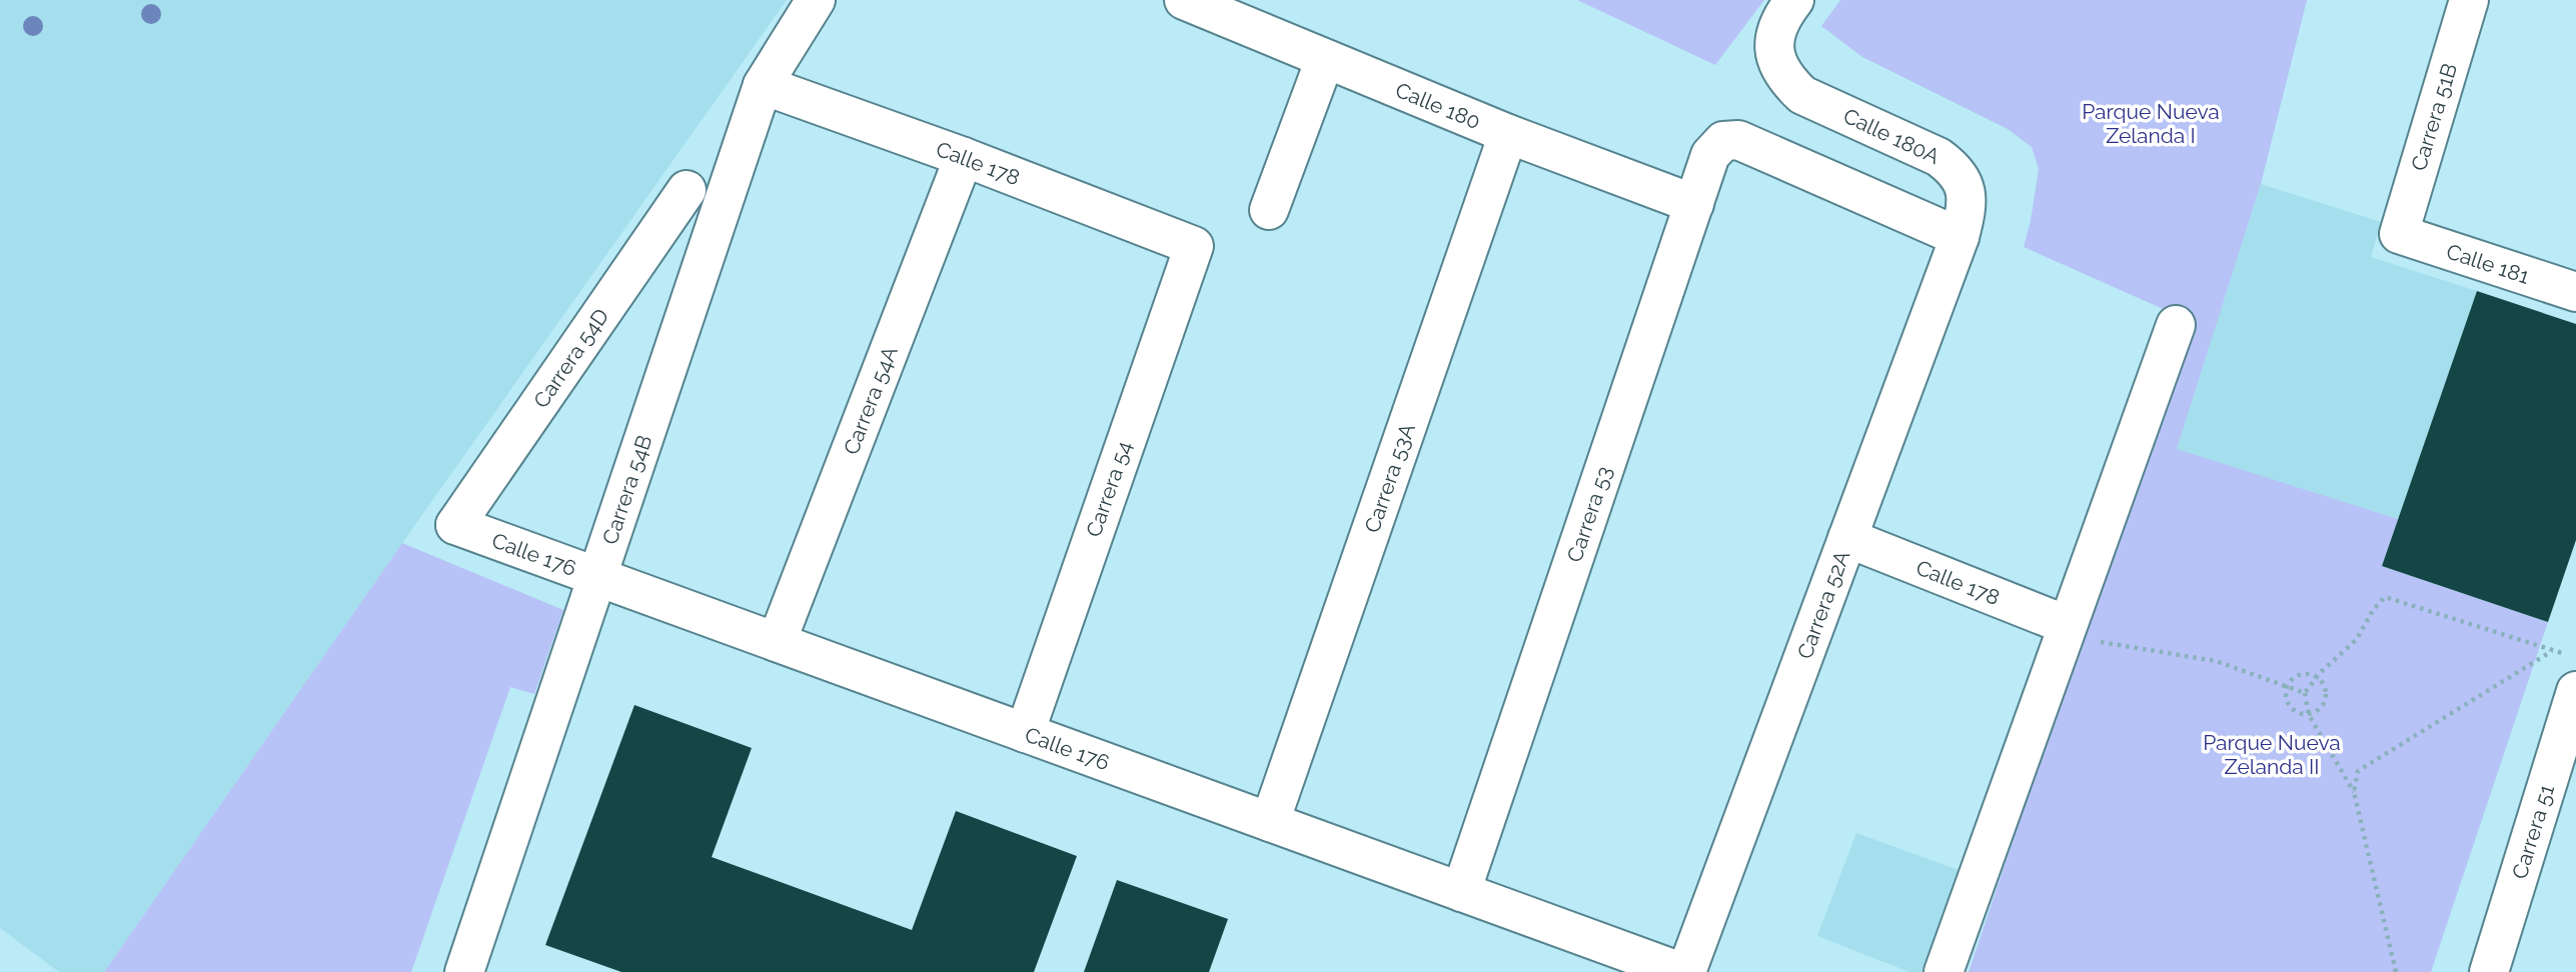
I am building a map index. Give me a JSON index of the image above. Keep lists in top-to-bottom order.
{
  "streets": {
    "street": [
      "Calle 180",
      "Carrera 51B",
      "Calle 180A",
      "Calle 178",
      "Calle 181",
      "Carrera 54D",
      "Carrera 54A",
      "Carrera 53A",
      "Carrera 54B",
      "Carrera 54",
      "Carrera 53",
      "Calle 176",
      "Carrera 52A",
      "Carrera 51"
    ]
  },
  "crossings": [
    ["Calle 180", "Carrera 53A"],
    ["Calle 180", "Carrera 53"],
    ["Carrera 51B", "Calle 181"],
    ["Calle 180A", "Carrera 53"],
    ["Calle 180A", "Carrera 52A"],
    ["Calle 178", "Carrera 54A"],
    ["Calle 178", "Carrera 54B"],
    ["Calle 178", "Carrera 54"],
    ["Calle 178", "Carrera 52A"],
    ["Carrera 54D", "Calle 176"],
    ["Carrera 54A", "Calle 176"],
    ["Carrera 53A", "Calle 176"],
    ["Carrera 54B", "Calle 176"],
    ["Carrera 54", "Calle 176"],
    ["Carrera 53", "Calle 176"],
    ["Carrera 53", "Carrera 52A"],
    ["Calle 176", "Carrera 52A"]
  ],
  "parks": ["Parque Nueva Zelanda I", "Parque Nueva Zelanda II"]
}
